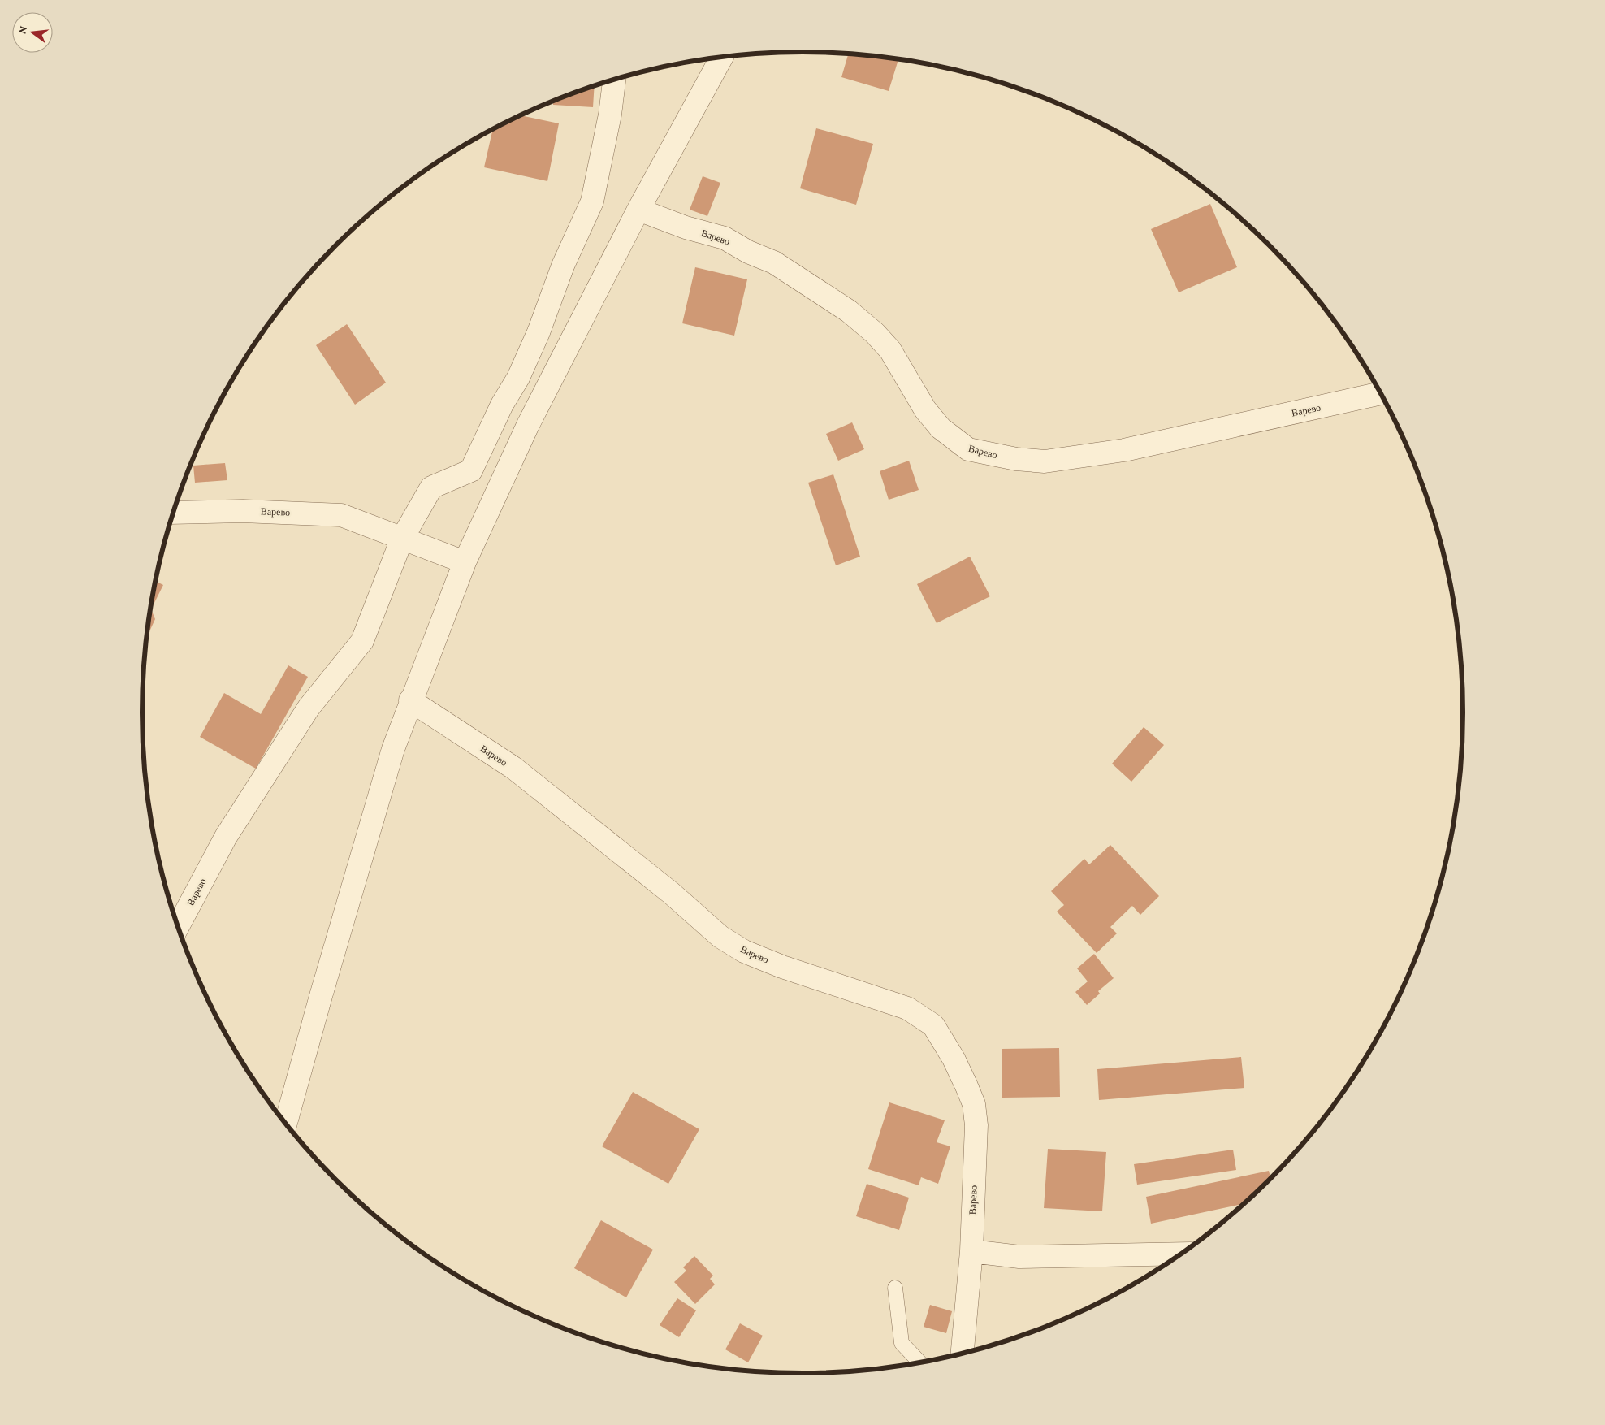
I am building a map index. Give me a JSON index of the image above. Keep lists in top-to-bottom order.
{
  "streets": {
    "street": ["Варево"]
  },
  "north": "left"
}
